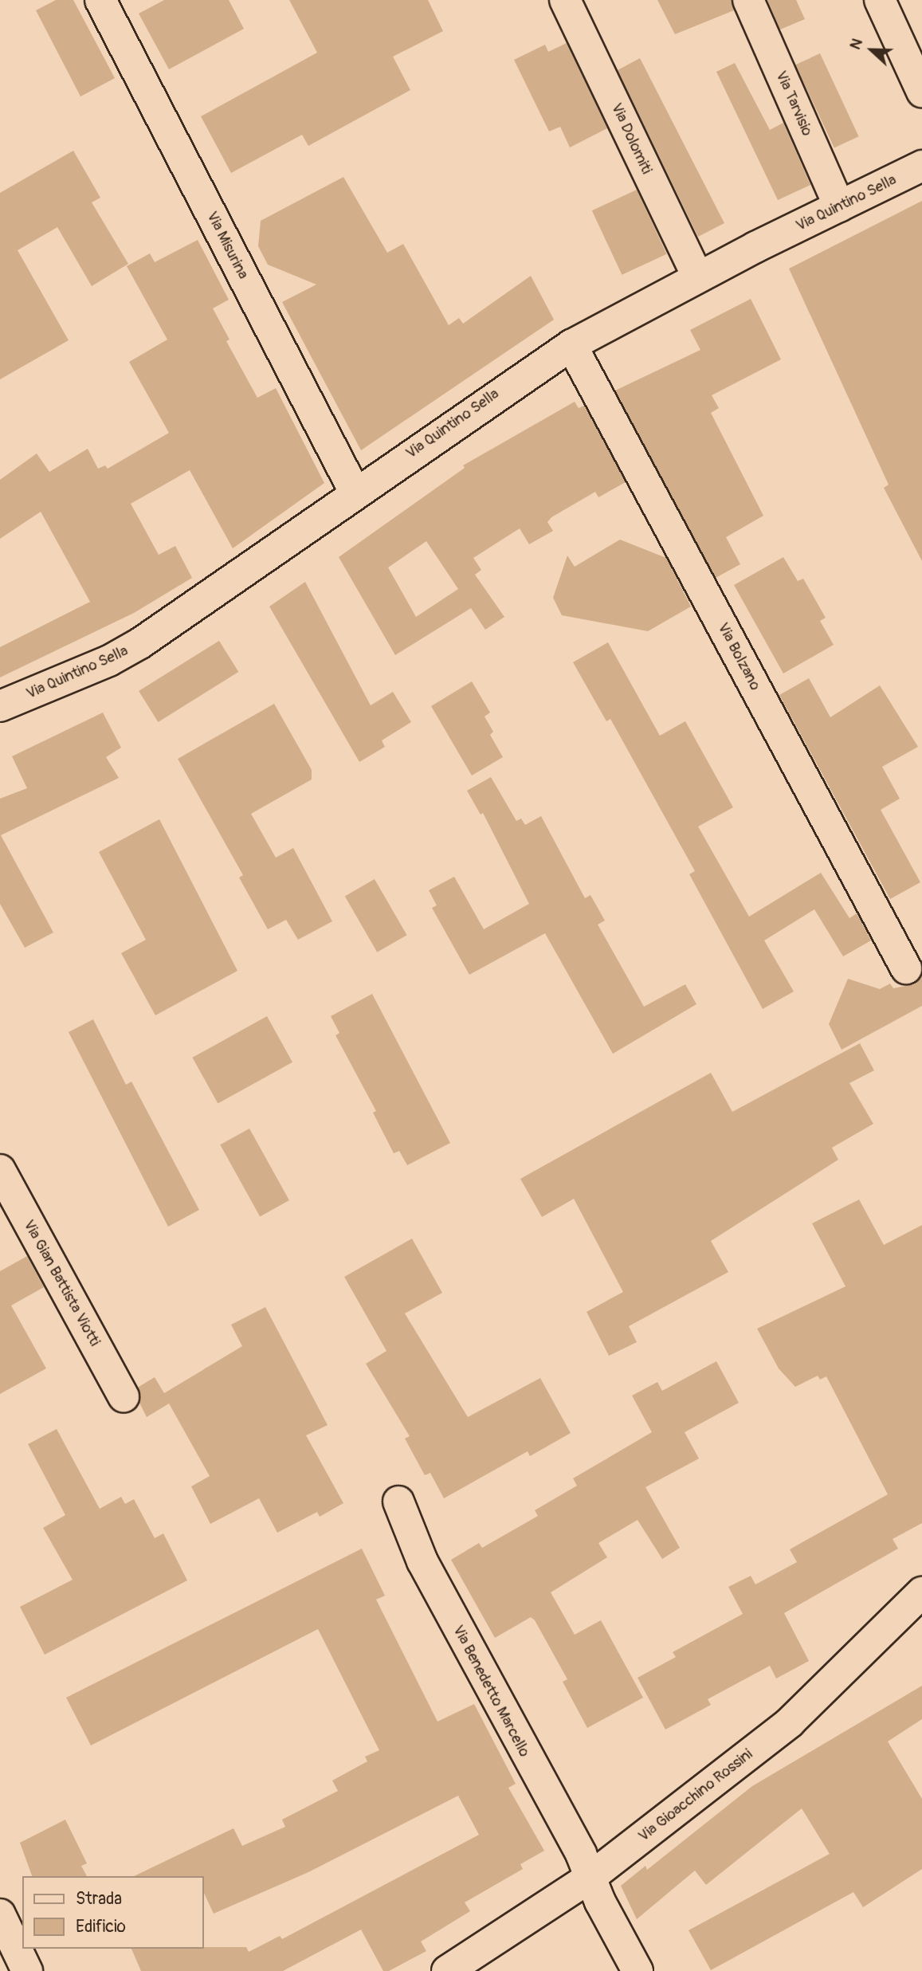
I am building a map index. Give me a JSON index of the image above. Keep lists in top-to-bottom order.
{
  "streets": {
    "street": [
      "Via Tarvisio",
      "Via Dolomiti",
      "Via Quintino Sella",
      "Via Misurina",
      "Via Bolzano",
      "Via Gian Battista Viotti",
      "Via Benedetto Marcello",
      "Via Gioacchino Rossini"
    ]
  },
  "crossings": [
    ["Via Tarvisio", "Via Quintino Sella"],
    ["Via Dolomiti", "Via Quintino Sella"],
    ["Via Quintino Sella", "Via Misurina"],
    ["Via Quintino Sella", "Via Bolzano"],
    ["Via Benedetto Marcello", "Via Gioacchino Rossini"]
  ],
  "legend": ["Strada", "Edificio"],
  "north": "left"
}
